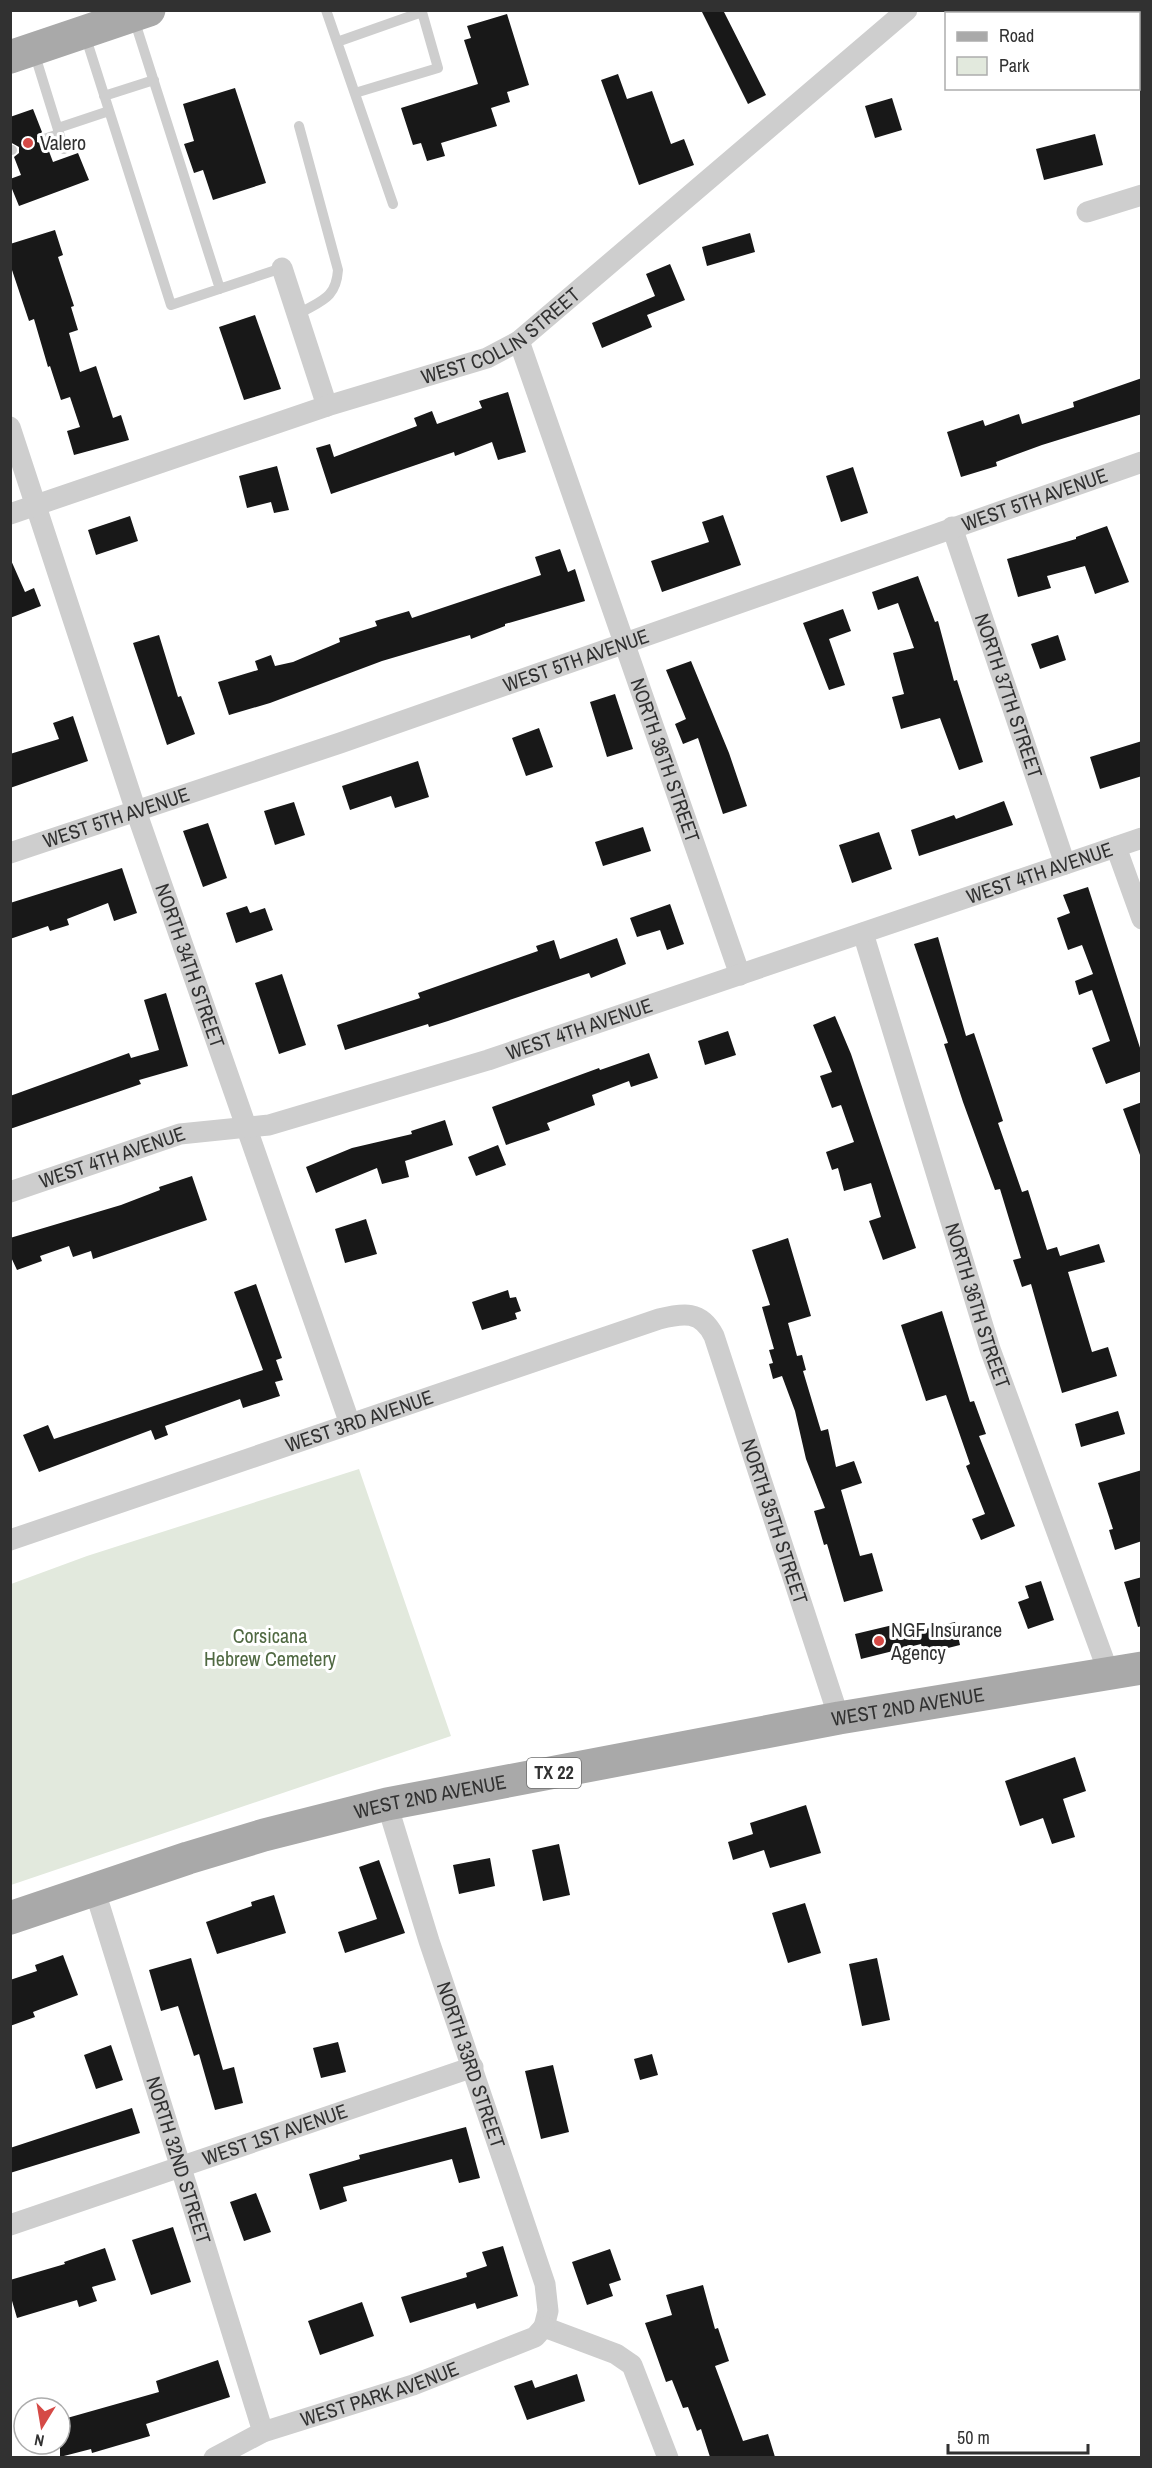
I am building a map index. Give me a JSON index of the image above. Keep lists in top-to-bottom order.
{
  "streets": {
    "main road": ["WEST 2ND AVENUE", "TX 22"],
    "street": [
      "WEST COLLIN STREET",
      "WEST 5TH AVENUE",
      "NORTH 37TH STREET",
      "NORTH 36TH STREET",
      "WEST 4TH AVENUE",
      "NORTH 34TH STREET",
      "WEST 3RD AVENUE",
      "NORTH 35TH STREET",
      "NORTH 33RD STREET",
      "WEST 1ST AVENUE",
      "NORTH 32ND STREET",
      "WEST PARK AVENUE"
    ]
  },
  "crossings": [
    ["WEST COLLIN STREET", "NORTH 36TH STREET"],
    ["WEST COLLIN STREET", "NORTH 34TH STREET"],
    ["WEST 5TH AVENUE", "NORTH 37TH STREET"],
    ["WEST 5TH AVENUE", "NORTH 36TH STREET"],
    ["WEST 5TH AVENUE", "NORTH 34TH STREET"],
    ["NORTH 37TH STREET", "WEST 4TH AVENUE"],
    ["NORTH 36TH STREET", "WEST 4TH AVENUE"],
    ["NORTH 36TH STREET", "WEST 2ND AVENUE"],
    ["NORTH 36TH STREET", "TX 22"],
    ["WEST 4TH AVENUE", "NORTH 34TH STREET"],
    ["NORTH 34TH STREET", "WEST 3RD AVENUE"],
    ["WEST 3RD AVENUE", "NORTH 35TH STREET"],
    ["NORTH 35TH STREET", "WEST 2ND AVENUE"],
    ["WEST 2ND AVENUE", "TX 22"],
    ["WEST 2ND AVENUE", "NORTH 33RD STREET"],
    ["WEST 2ND AVENUE", "NORTH 32ND STREET"],
    ["NORTH 33RD STREET", "WEST 1ST AVENUE"],
    ["NORTH 33RD STREET", "WEST PARK AVENUE"],
    ["WEST 1ST AVENUE", "NORTH 32ND STREET"],
    ["NORTH 32ND STREET", "WEST PARK AVENUE"]
  ],
  "parks": ["Corsicana Hebrew Cemetery"],
  "places": ["Valero", "NGF Insurance Agency"],
  "legend": ["Road", "Park"],
  "scale_bar": "50 m",
  "north": "bottom"
}
